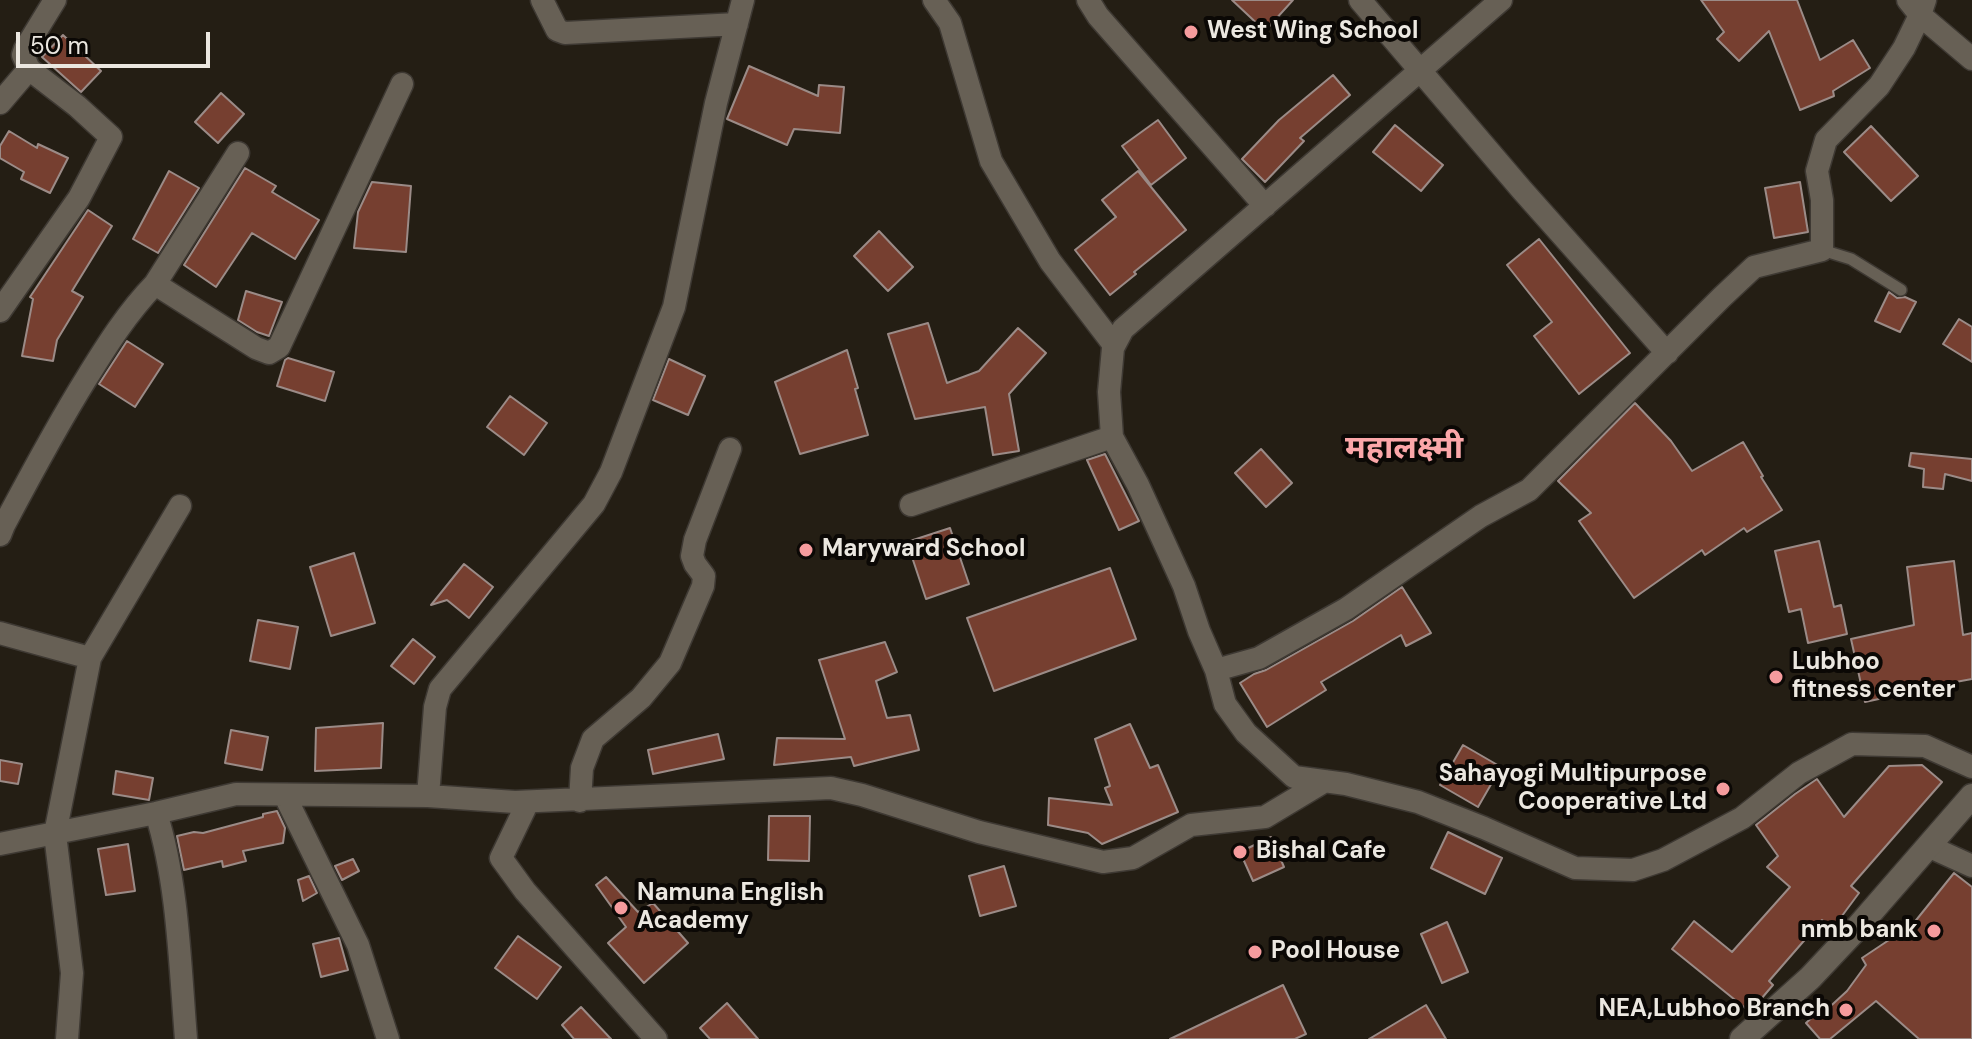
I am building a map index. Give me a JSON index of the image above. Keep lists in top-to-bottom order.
{
  "districts": ["महालक्ष्मी"],
  "places": [
    "West Wing School",
    "Maryward School",
    "Lubhoo fitness center",
    "Sahayogi Multipurpose Cooperative Ltd",
    "Bishal Cafe",
    "Namuna English Academy",
    "nmb bank",
    "Pool House",
    "NEA,Lubhoo Branch"
  ],
  "scale_bar": "50 m"
}
